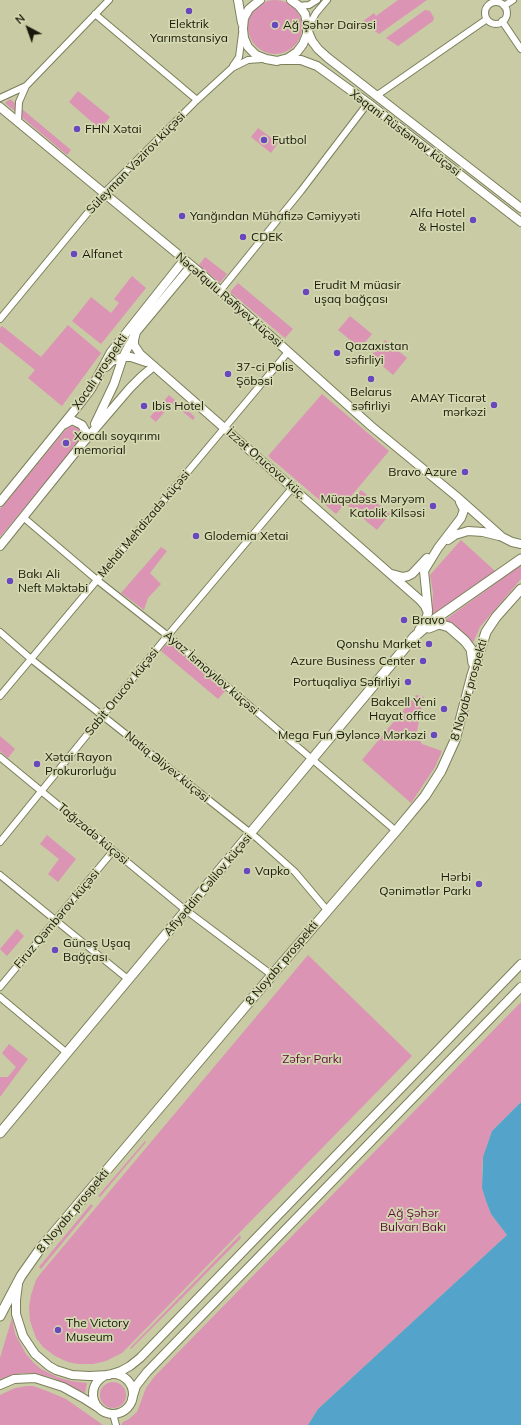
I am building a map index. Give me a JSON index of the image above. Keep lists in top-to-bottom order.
{
  "streets": {
    "highway": ["8 Noyabr prospekti", "Afiyəddin Cəlilov küçəsi"],
    "main road": [
      "Xəqani Rüstəmov küçəsi",
      "Nəcəfqulu Rəfiyev küçəsi",
      "Xocalı prospekti",
      "İzzət Orucova küç."
    ],
    "street": [
      "Süleyman Vəzirov küçəsi",
      "Mehdi Mehdizadə küçəsi",
      "Ayaz İsmayılov küçəsi",
      "Sabit Orucov küçəsi",
      "Natiq Əliyev küçəsi",
      "Tağızadə küçəsi",
      "Firuz Qəmbərov küçəsi"
    ]
  },
  "crossings": [
    ["Süleyman Vəzirov küçəsi", "Nəcəfqulu Rəfiyev küçəsi"],
    ["Nəcəfqulu Rəfiyev küçəsi", "Xocalı prospekti"],
    ["Nəcəfqulu Rəfiyev küçəsi", "Mehdi Mehdizadə küçəsi"],
    ["Xocalı prospekti", "İzzət Orucova küç."],
    ["Xocalı prospekti", "Ayaz İsmayılov küçəsi"],
    ["İzzət Orucova küç.", "Mehdi Mehdizadə küçəsi"],
    ["İzzət Orucova küç.", "Sabit Orucov küçəsi"],
    ["Mehdi Mehdizadə küçəsi", "Ayaz İsmayılov küçəsi"],
    ["Mehdi Mehdizadə küçəsi", "Natiq Əliyev küçəsi"],
    ["Ayaz İsmayılov küçəsi", "8 Noyabr prospekti"],
    ["Ayaz İsmayılov küçəsi", "Sabit Orucov küçəsi"],
    ["Ayaz İsmayılov küçəsi", "Afiyəddin Cəlilov küçəsi"],
    ["8 Noyabr prospekti", "Natiq Əliyev küçəsi"],
    ["8 Noyabr prospekti", "Tağızadə küçəsi"],
    ["Sabit Orucov küçəsi", "Natiq Əliyev küçəsi"],
    ["Sabit Orucov küçəsi", "Tağızadə küçəsi"],
    ["Natiq Əliyev küçəsi", "Afiyəddin Cəlilov küçəsi"],
    ["Tağızadə küçəsi", "Afiyəddin Cəlilov küçəsi"],
    ["Tağızadə küçəsi", "Firuz Qəmbərov küçəsi"]
  ],
  "parks": ["Zəfər Parkı", "Ağ Şəhər Bulvarı Bakı"],
  "places": [
    "Elektrik Yarımstansiya",
    "Ağ Şəhər Dairəsi",
    "FHN Xətai",
    "Futbol",
    "Yanğından Mühafizə Cəmiyyəti",
    "Alfa Hotel & Hostel",
    "CDEK",
    "Alfanet",
    "Erudit M müasir uşaq bağçası",
    "Qazaxıstan səfirliyi",
    "37-ci Polis Şöbəsi",
    "Belarus səfirliyi",
    "AMAY Ticarət mərkəzi",
    "Ibis Hotel",
    "Xocalı soyqırımı memorial",
    "Bravo Azure",
    "Müqədəss Məryəm Katolik Kilsəsi",
    "Glodemia Xetai",
    "Bakı Ali Neft Məktəbi",
    "Bravo",
    "Qonshu Market",
    "Azure Business Center",
    "Portuqaliya Səfirliyi",
    "Bakcell Yeni Hayat office",
    "Mega Fun Əyləncə Mərkəzi",
    "Xətai Rayon Prokurorluğu",
    "Vapko",
    "Hərbi Qənimətlər Parkı",
    "Günəş Uşaq Bağçası",
    "The Victory Museum"
  ],
  "north": "top left"
}
